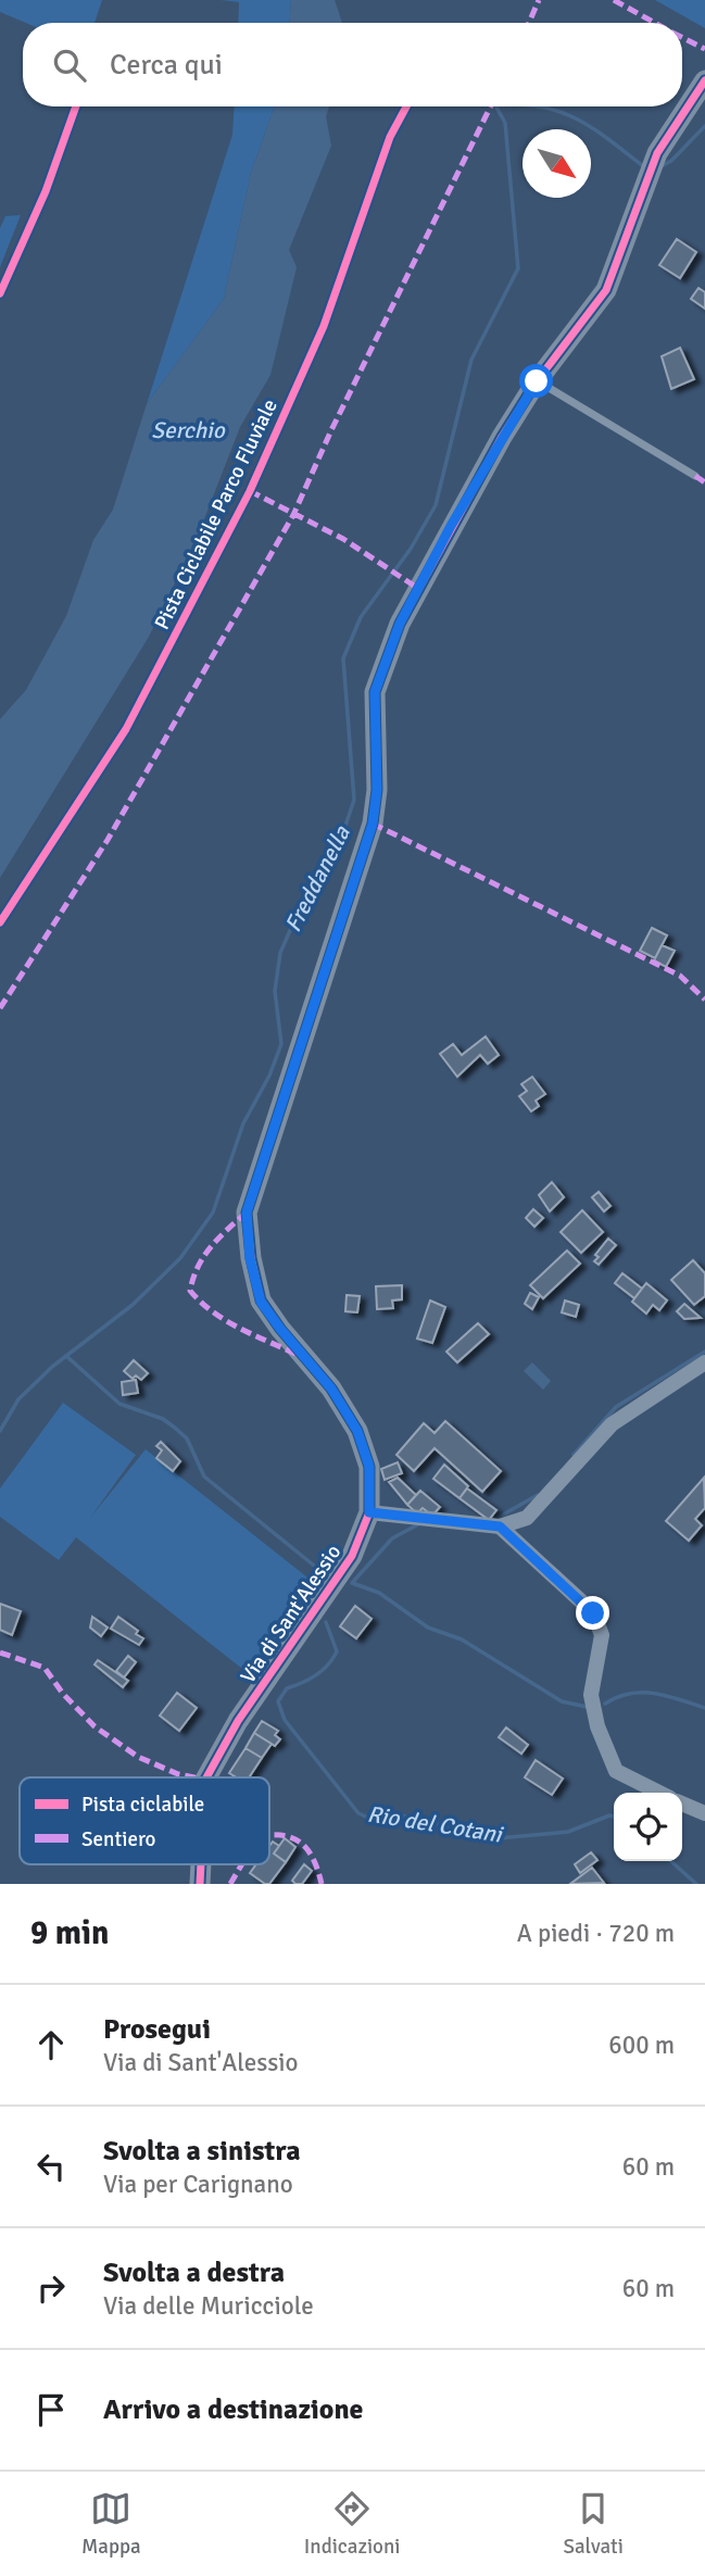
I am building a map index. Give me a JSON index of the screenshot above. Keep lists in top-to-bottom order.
{
  "streets": {
    "street": ["Via di Sant'Alessio"],
    "cycle path": ["Pista Ciclabile Parco Fluviale"]
  },
  "water": ["Serchio", "Freddanella", "Rio del Cotani"],
  "legend": ["Pista ciclabile", "Sentiero"],
  "north": "bottom right",
  "page": {
    "search": "Cerca qui",
    "heading": ["9 min", "A piedi · 720 m"],
    "list": [
      ["Prosegui", "Via di Sant'Alessio", "600 m"],
      ["Svolta a sinistra", "Via per Carignano", "60 m"],
      ["Svolta a destra", "Via delle Muricciole", "60 m"],
      "Arrivo a destinazione"
    ],
    "nav": ["Mappa", "Indicazioni", "Salvati"]
  }
}
